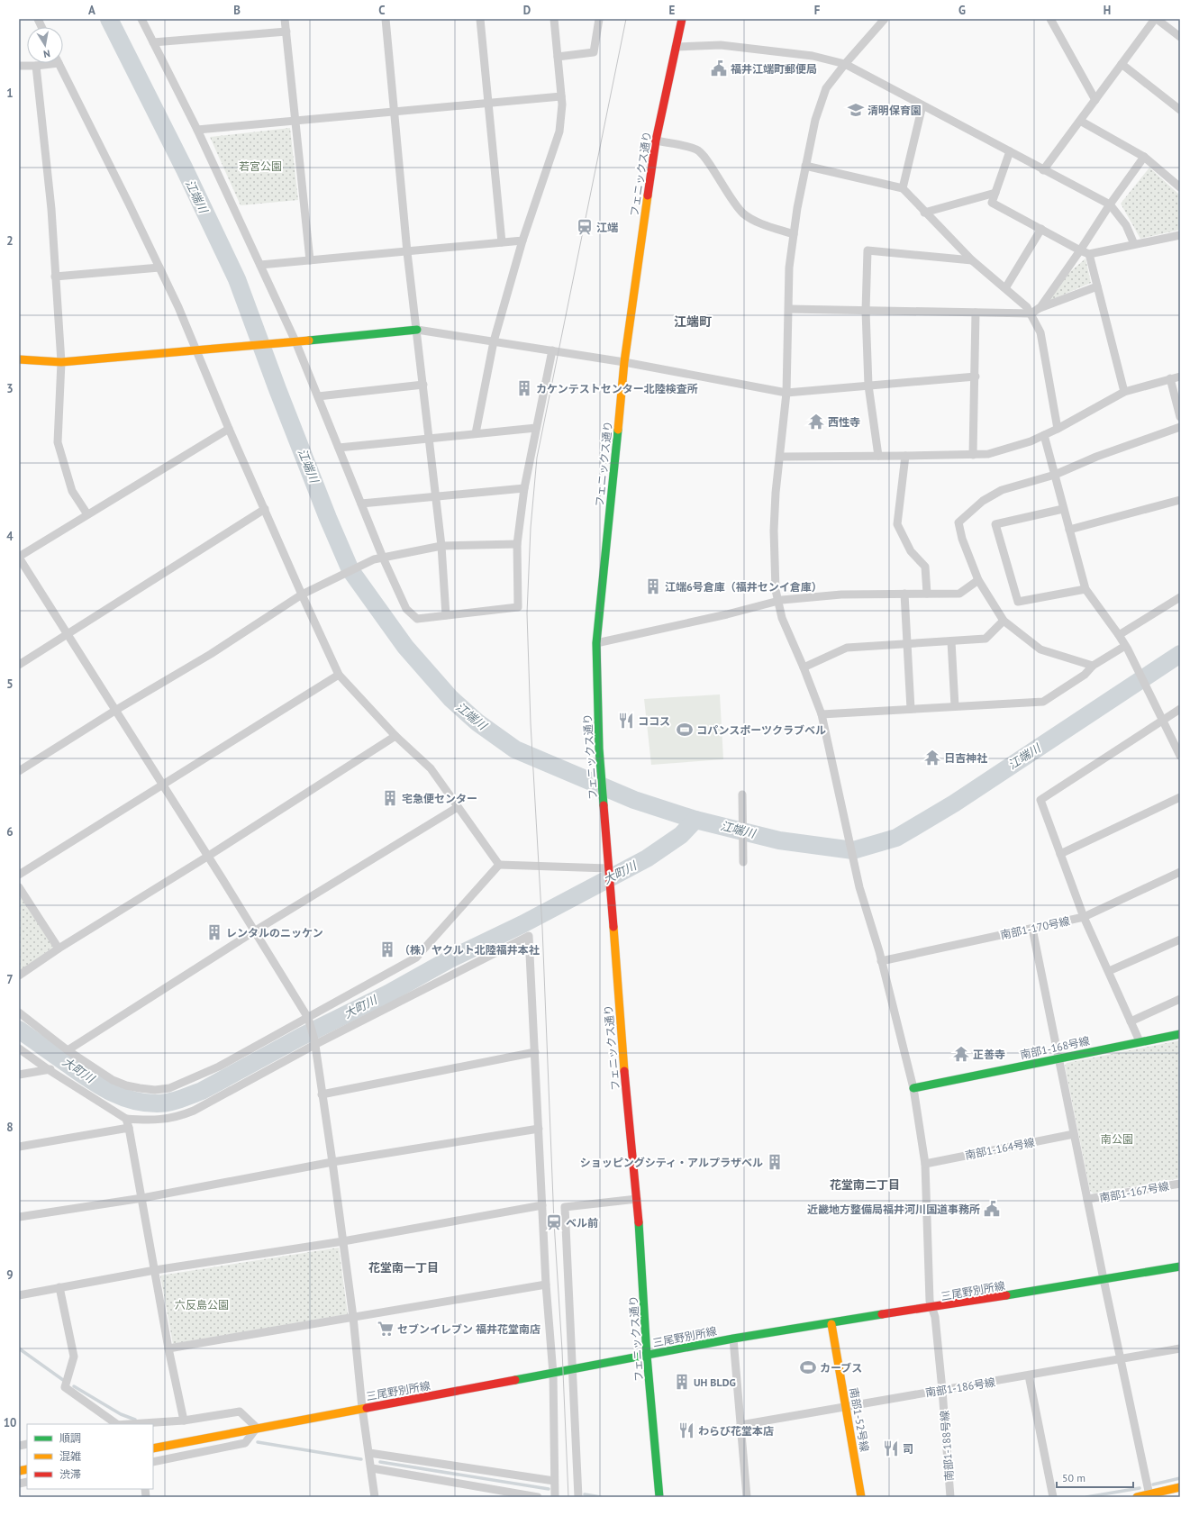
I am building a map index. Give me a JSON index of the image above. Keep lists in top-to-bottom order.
{
  "streets": {
    "main road": [
      "フェニックス通り",
      "南部1-168号線",
      "三尾野別所線",
      "南部1-52号線"
    ],
    "street": [
      "南部1-170号線",
      "南部1-164号線",
      "南部1-167号線",
      "南部1-186号線",
      "南部1-188号線"
    ]
  },
  "crossings": [
    ["フェニックス通り", "三尾野別所線"],
    ["南部1-170号線", "南部1-188号線"],
    ["南部1-168号線", "南部1-188号線"],
    ["南部1-164号線", "南部1-188号線"],
    ["三尾野別所線", "南部1-52号線"],
    ["三尾野別所線", "南部1-188号線"],
    ["南部1-186号線", "南部1-52号線"],
    ["南部1-186号線", "南部1-188号線"]
  ],
  "districts": ["江端町", "花堂南二丁目", "花堂南一丁目"],
  "water": ["江端川", "大町川"],
  "parks": ["若宮公園", "南公園", "六反島公園"],
  "places": {
    "public building": ["福井江端町郵便局", "近畿地方整備局福井河川国道事務所"],
    "school or university": ["清明保育園"],
    "station": ["江端", "ベル前"],
    "building": [
      "カケンテストセンター北陸検査所",
      "江端6号倉庫（福井センイ倉庫）",
      "宅急便センター",
      "レンタルのニッケン",
      "（株）ヤクルト北陸福井本社",
      "ショッピングシティ・アルプラザベル",
      "UH BLDG"
    ],
    "temple": ["西性寺", "日吉神社", "正善寺"],
    "restaurant": ["ココス", "わらび花堂本店", "司"],
    "sports": ["コパンスポーツクラブベル", "カーブス"],
    "supermarket": ["セブンイレブン 福井花堂南店"]
  },
  "legend": ["順調", "混雑", "渋滞"],
  "scale_bar": "50 m",
  "north": "bottom",
  "grid": {
    "columns": [
      "A",
      "B",
      "C",
      "D",
      "E",
      "F",
      "G",
      "H"
    ],
    "rows": [
      "1",
      "2",
      "3",
      "4",
      "5",
      "6",
      "7",
      "8",
      "9",
      "10"
    ]
  }
}
